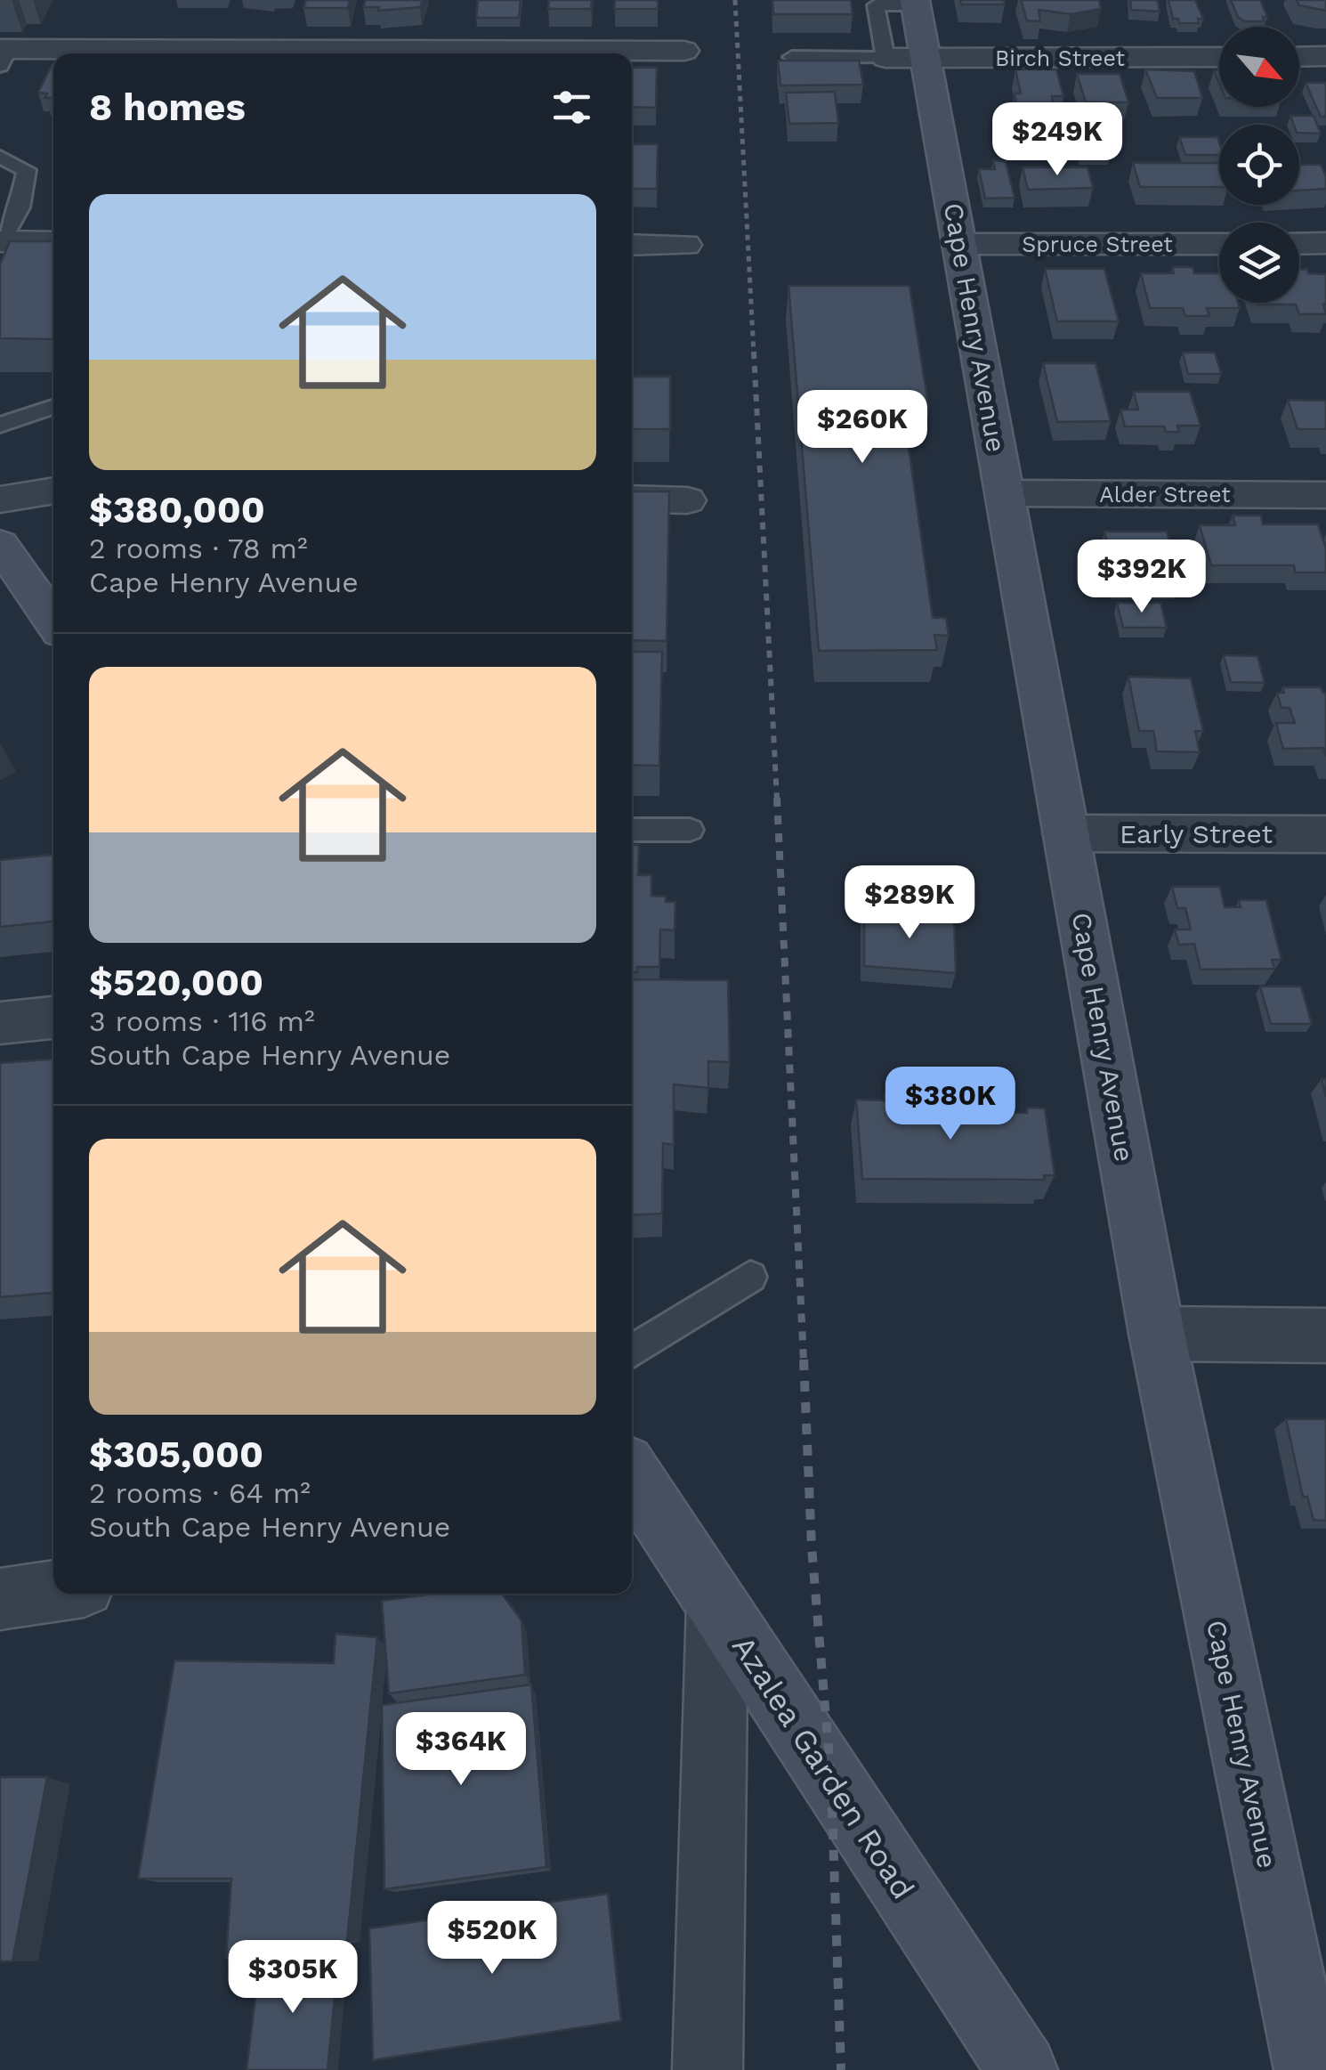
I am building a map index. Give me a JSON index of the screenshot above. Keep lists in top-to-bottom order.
{
  "streets": {
    "street": [
      "Birch Street",
      "Spruce Street",
      "Cape Henry Avenue",
      "Alder Street",
      "Early Street",
      "Azalea Garden Road"
    ]
  },
  "crossings": [
    ["Birch Street", "Cape Henry Avenue"],
    ["Spruce Street", "Cape Henry Avenue"],
    ["Cape Henry Avenue", "Alder Street"],
    ["Cape Henry Avenue", "Early Street"]
  ],
  "north": "bottom right",
  "page": {
    "heading": "8 homes",
    "price": [
      "$249K",
      "$260K",
      "$392K",
      "$289K",
      "$380K",
      "$364K",
      "$520K",
      "$305K"
    ],
    "list": [
      {
        "name": "$380,000",
        "note": "2 rooms · 78 m² · Cape Henry Avenue"
      },
      {
        "name": "$520,000",
        "note": "3 rooms · 116 m² · South Cape Henry Avenue"
      },
      {
        "name": "$305,000",
        "note": "2 rooms · 64 m² · South Cape Henry Avenue"
      }
    ]
  }
}
